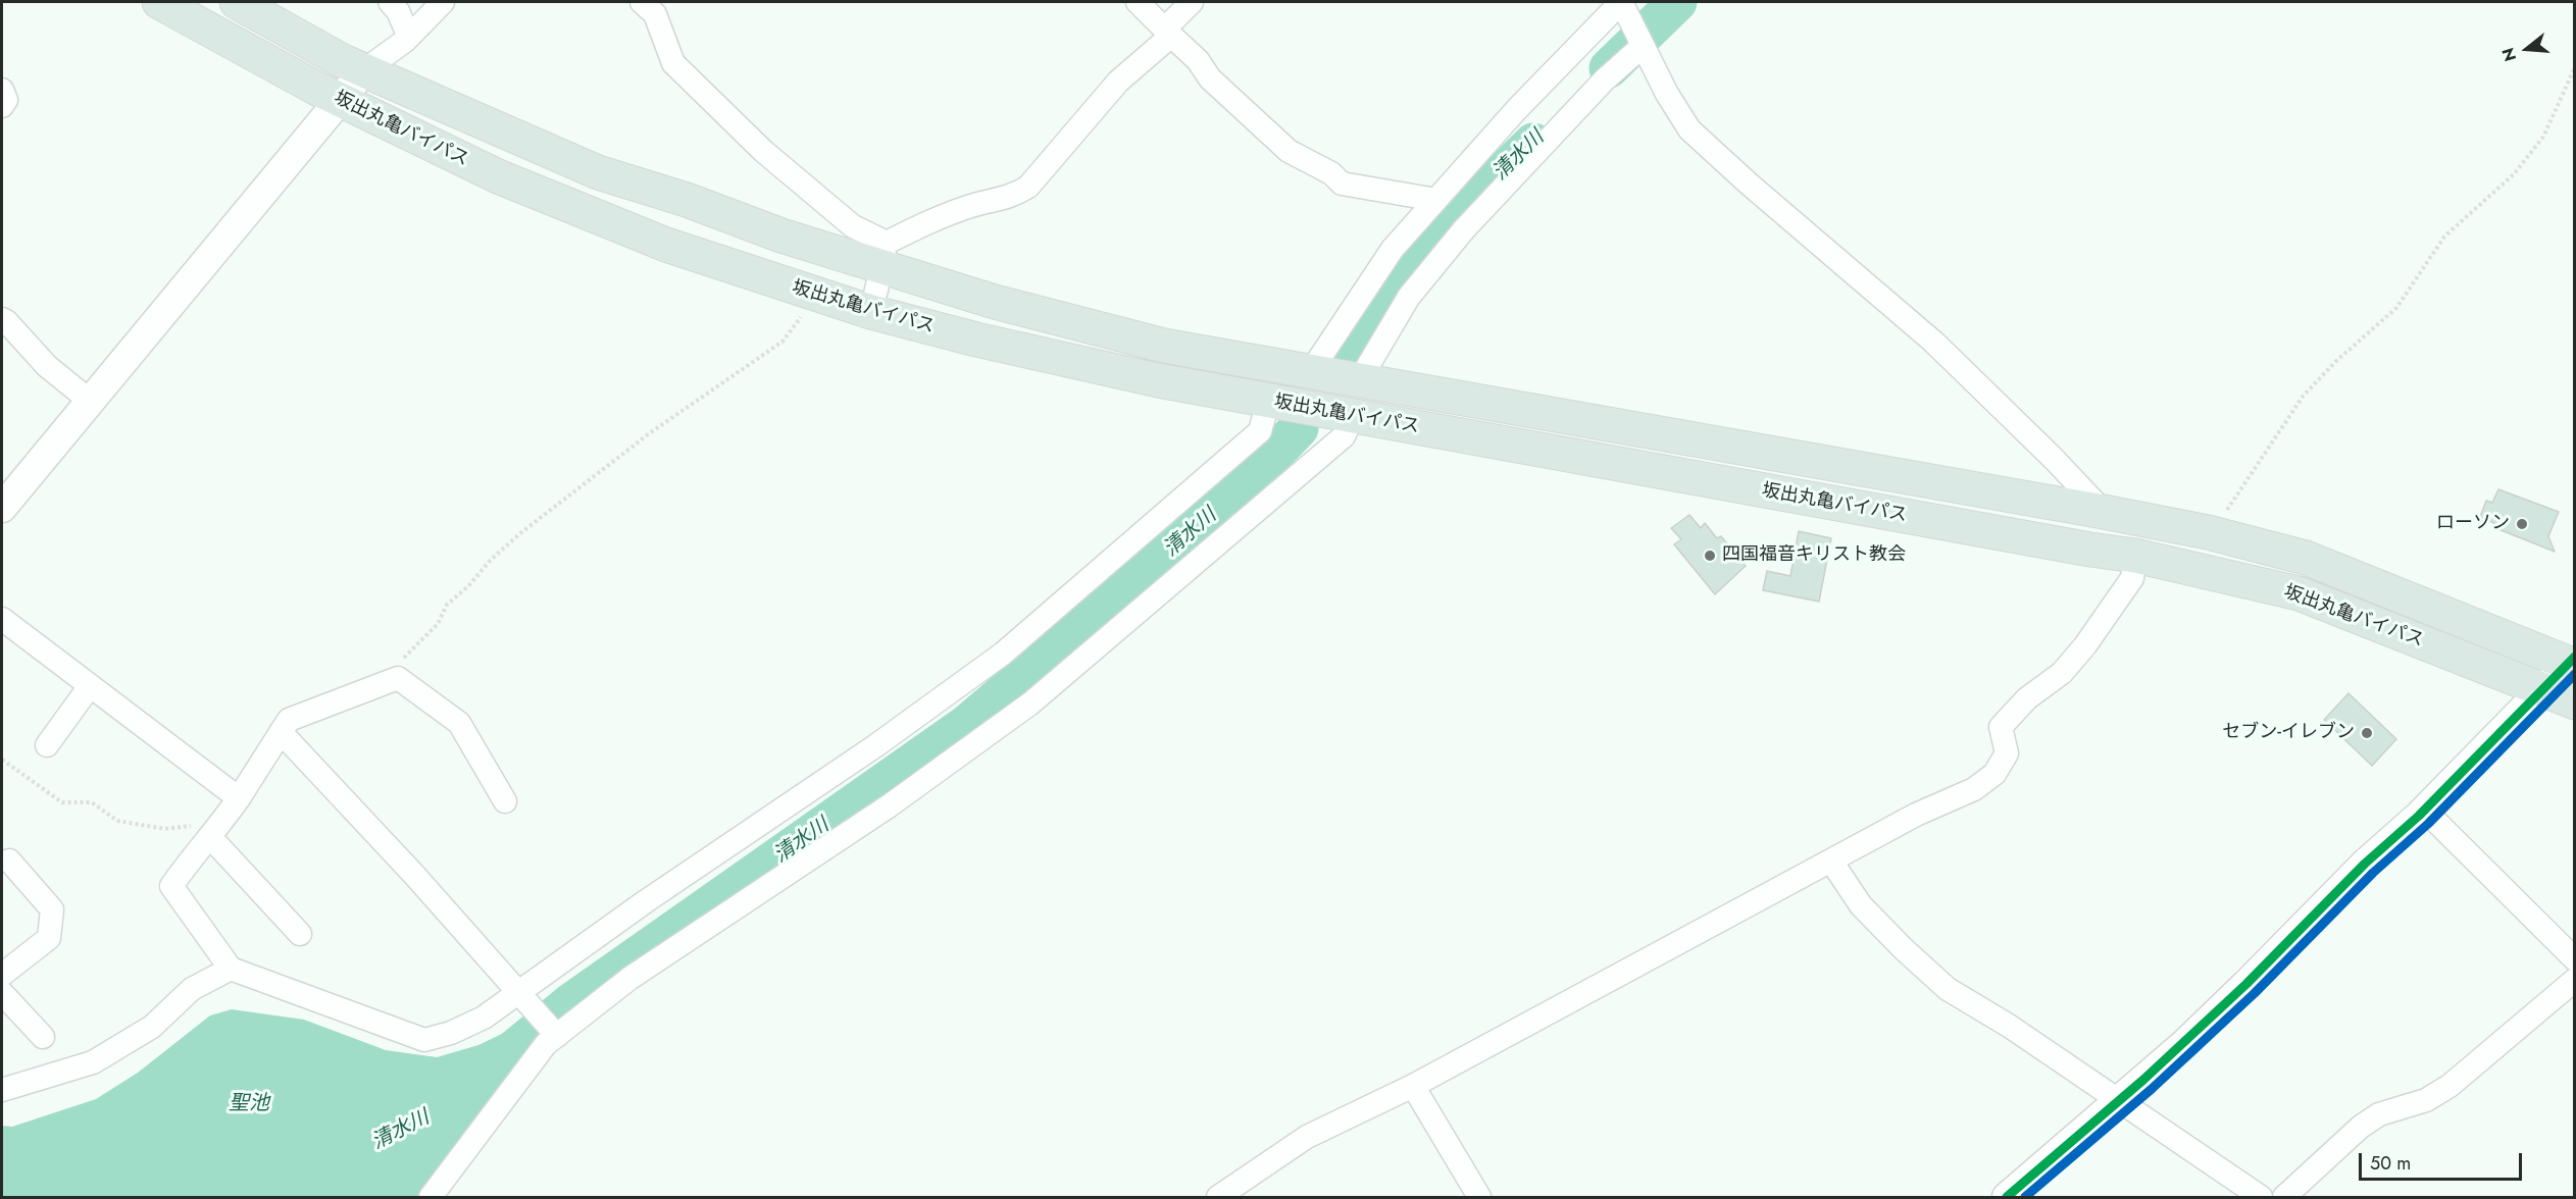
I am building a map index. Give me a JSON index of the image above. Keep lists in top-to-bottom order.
{
  "streets": {
    "highway": ["坂出丸亀バイパス"]
  },
  "water": ["清水川", "聖池"],
  "places": ["ローソン", "四国福音キリスト教会", "セブン-イレブン"],
  "scale_bar": "50 m",
  "north": "left"
}
